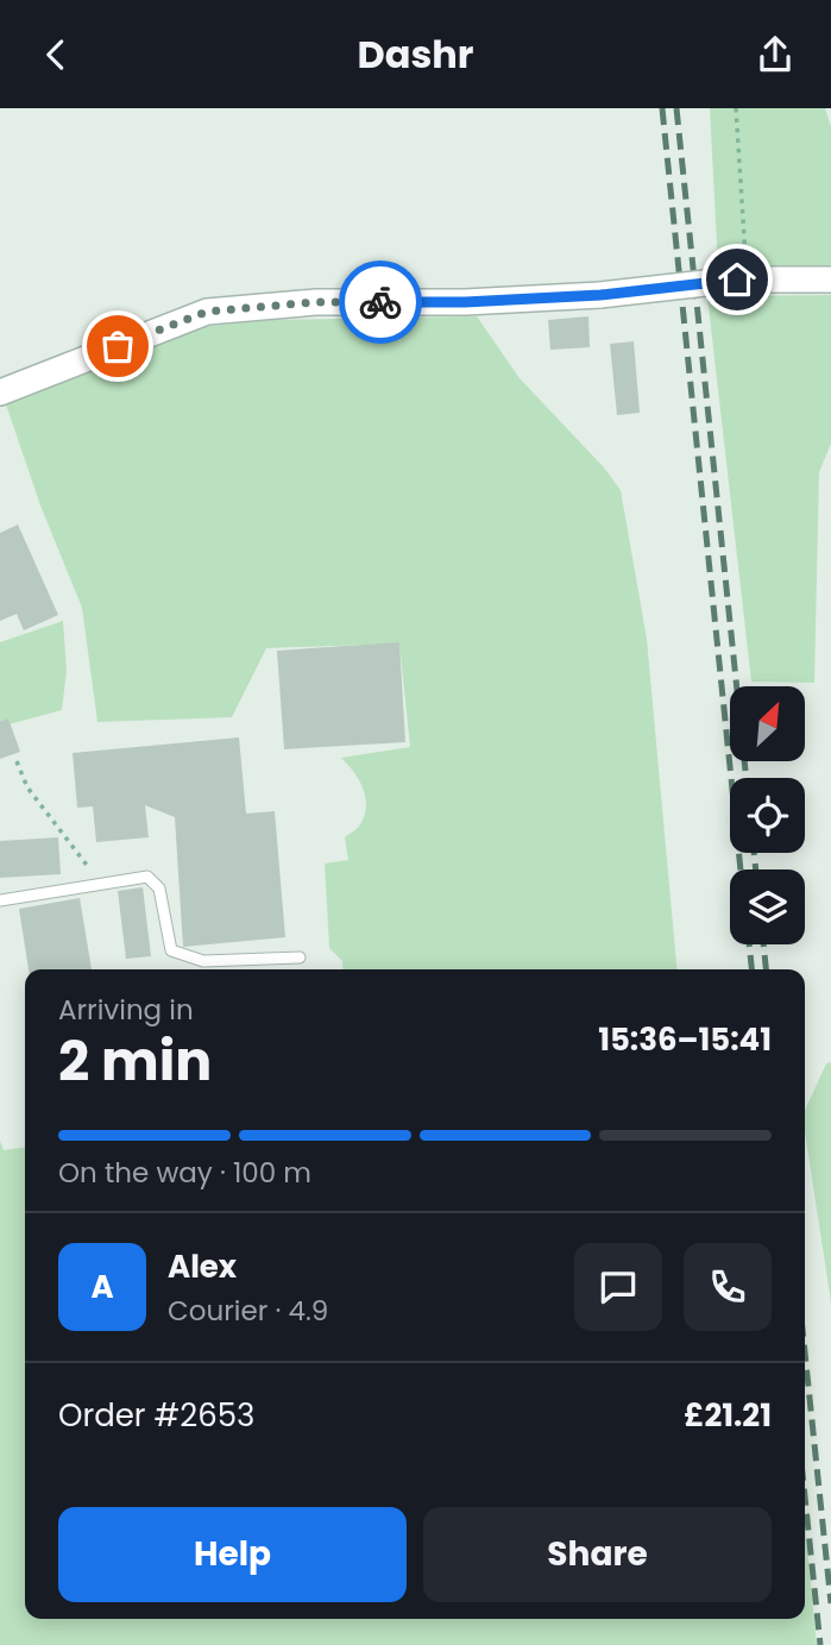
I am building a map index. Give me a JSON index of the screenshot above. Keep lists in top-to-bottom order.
{
  "north": "top right",
  "page": {
    "header": "Dashr",
    "heading": ["2 min", "Arriving in", "15:36–15:41"],
    "panel": [
      "Alex",
      "Courier · 4.9",
      "Order #2653",
      "£21.21"
    ],
    "bar": "On the way · 100 m",
    "round": "A",
    "buttons": ["Help", "Share"]
  }
}
